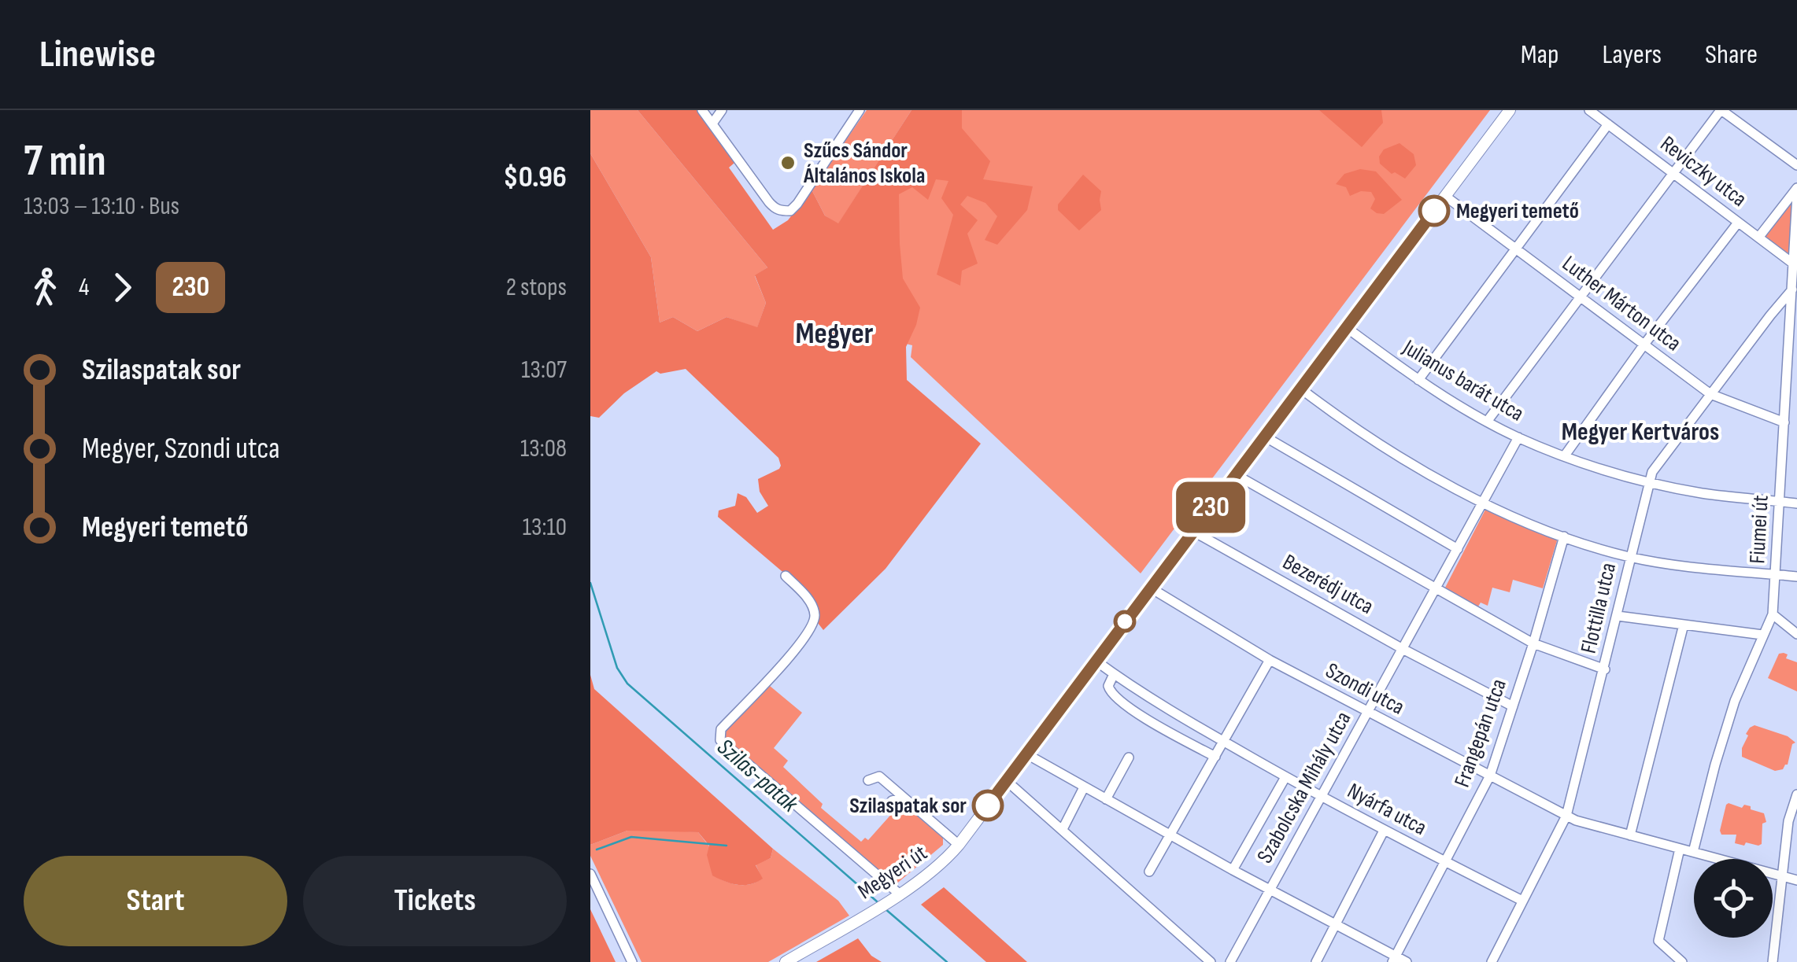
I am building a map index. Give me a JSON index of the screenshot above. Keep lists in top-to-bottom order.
{
  "streets": {
    "main road": ["Megyeri út"],
    "street": [
      "Reviczky utca",
      "Luther Márton utca",
      "Julianus barát utca",
      "Fiumei út",
      "Bezerédj utca",
      "Flottilla utca",
      "Szondi utca",
      "Frangepán utca",
      "Szabolcska Mihály utca",
      "Nyárfa utca"
    ]
  },
  "crossings": [
    ["Reviczky utca", "Fiumei út"],
    ["Luther Márton utca", "Fiumei út"],
    ["Luther Márton utca", "Flottilla utca"],
    ["Luther Márton utca", "Megyeri út"],
    ["Julianus barát utca", "Fiumei út"],
    ["Julianus barát utca", "Flottilla utca"],
    ["Julianus barát utca", "Megyeri út"],
    ["Fiumei út", "Flottilla utca"],
    ["Fiumei út", "Szondi utca"],
    ["Bezerédj utca", "Frangepán utca"],
    ["Bezerédj utca", "Szabolcska Mihály utca"],
    ["Bezerédj utca", "Megyeri út"],
    ["Flottilla utca", "Szondi utca"],
    ["Flottilla utca", "Nyárfa utca"],
    ["Szondi utca", "Frangepán utca"],
    ["Szondi utca", "Szabolcska Mihály utca"],
    ["Szondi utca", "Megyeri út"],
    ["Frangepán utca", "Nyárfa utca"],
    ["Szabolcska Mihály utca", "Nyárfa utca"],
    ["Nyárfa utca", "Megyeri út"]
  ],
  "districts": ["Megyer", "Megyer Kertváros"],
  "water": ["Szilas-patak"],
  "places": ["Szűcs Sándor Általános Iskola", "Megyeri temető", "Szilaspatak sor"],
  "lines": ["bus line 230"],
  "page": {
    "header": "Linewise",
    "nav": ["Map", "Layers", "Share"],
    "heading": ["7 min", "13:03 – 13:10 · Bus", "$0.96"],
    "on_map": "230",
    "legs": ["4", "230", "2 stops"],
    "list": [
      {
        "name": "Szilaspatak sor",
        "value": "13:07"
      },
      {
        "name": "Megyer, Szondi utca",
        "value": "13:08"
      },
      {
        "name": "Megyeri temető",
        "value": "13:10"
      }
    ],
    "buttons": ["Start", "Tickets"]
  }
}
